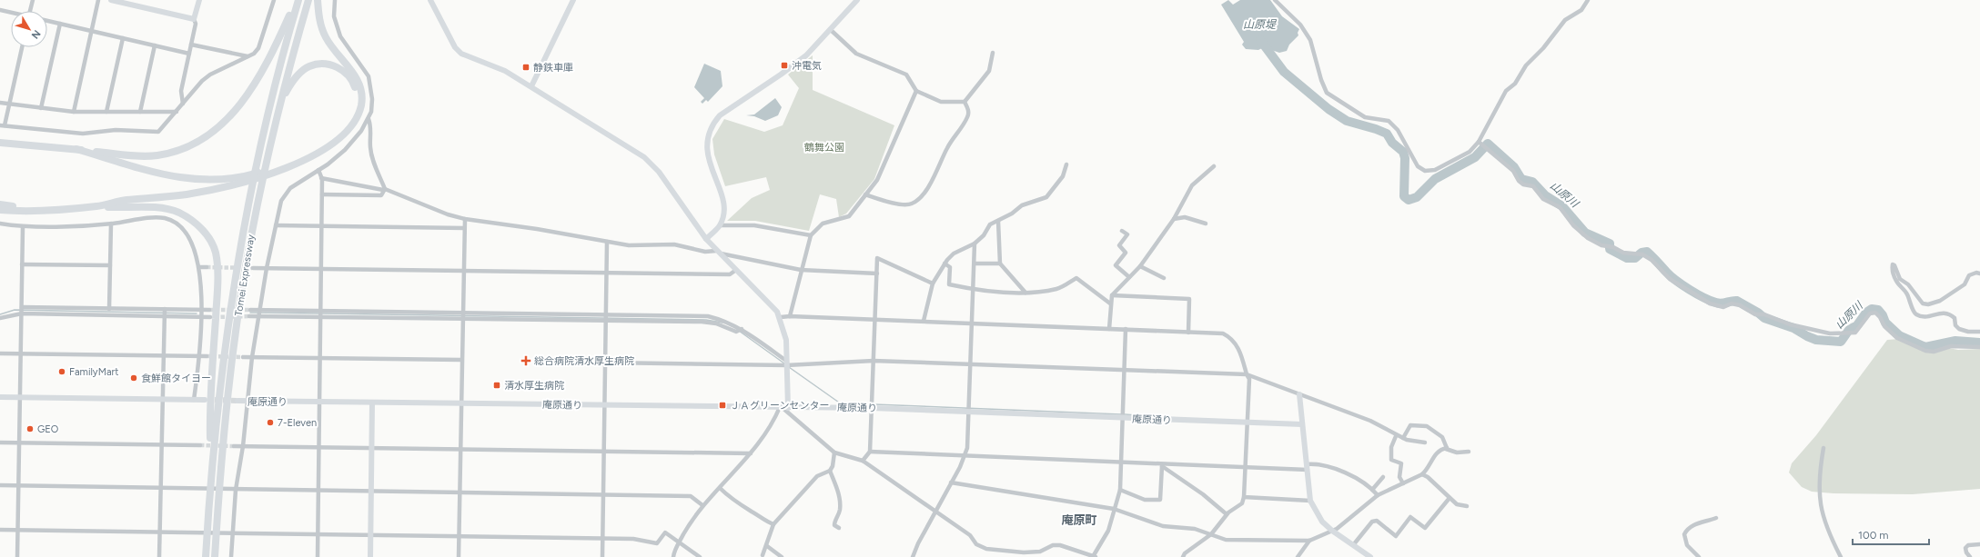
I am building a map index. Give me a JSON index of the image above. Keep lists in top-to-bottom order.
{
  "streets": {
    "highway": ["Tomei Expressway"],
    "street": ["庵原通り"]
  },
  "districts": ["庵原町"],
  "water": ["山原堤", "山原川"],
  "parks": ["鶴舞公園"],
  "places": {
    "transit": [
      "沖電気",
      "静鉄車庫",
      "清水厚生病院",
      "ＪＡグリーンセンター"
    ],
    "health": ["総合病院清水厚生病院"],
    "other": [
      "FamilyMart",
      "食鮮館タイヨー",
      "7-Eleven",
      "GEO"
    ]
  },
  "scale_bar": "100 m",
  "north": "bottom right"
}
